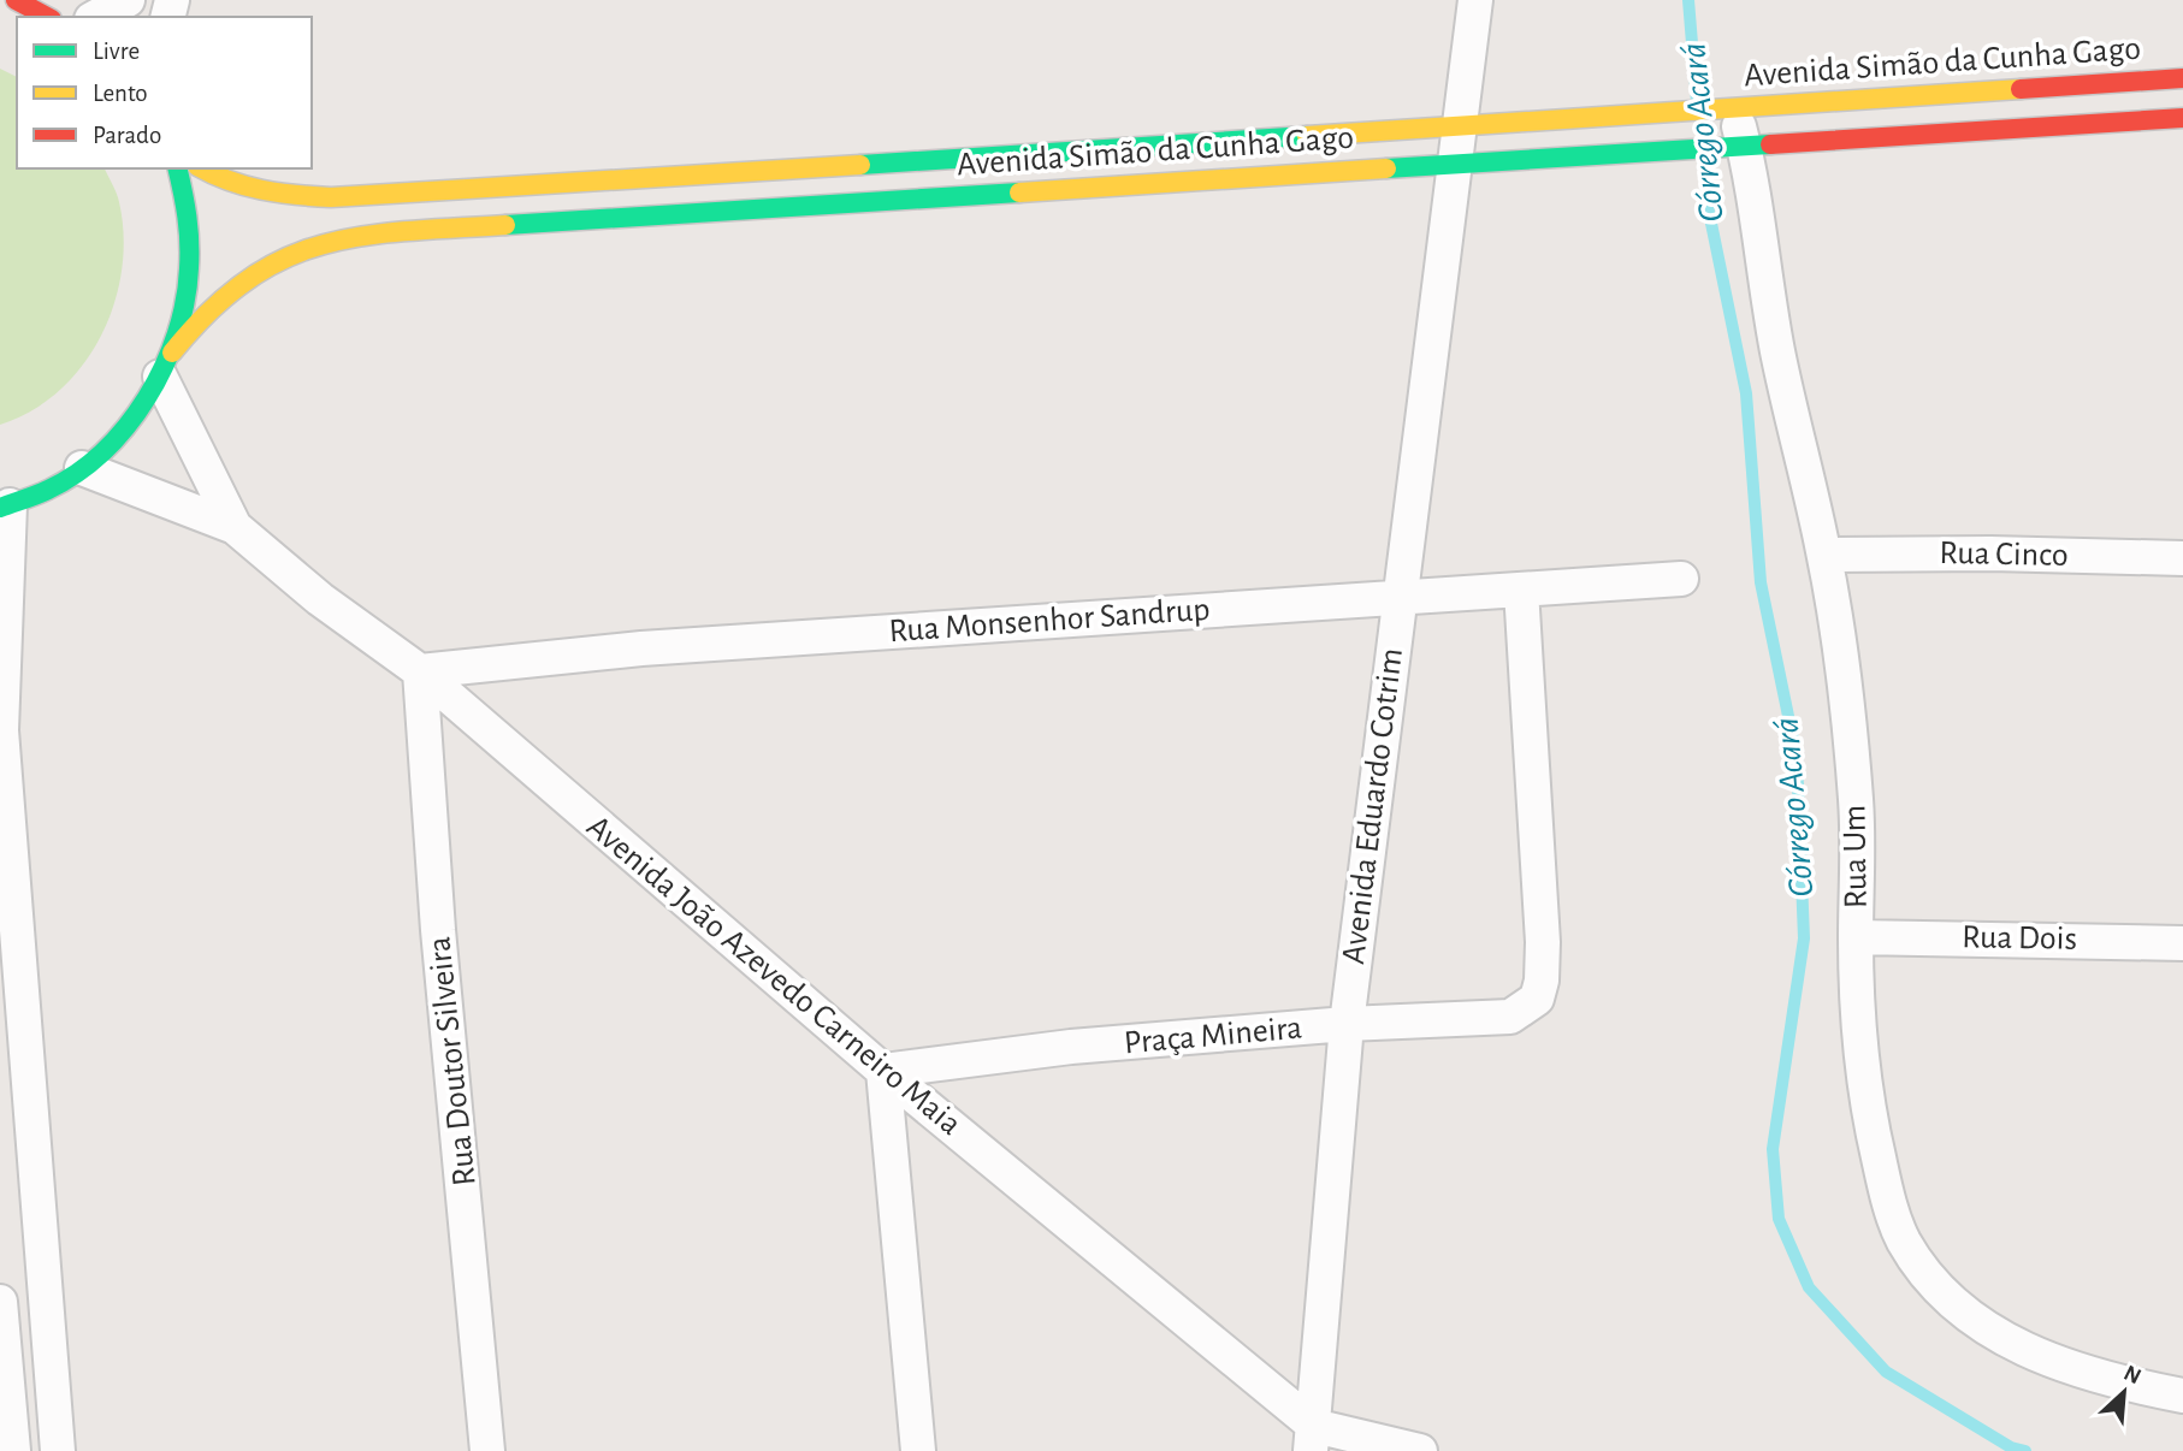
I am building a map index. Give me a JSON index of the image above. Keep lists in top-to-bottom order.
{
  "streets": {
    "street": [
      "Avenida Simão da Cunha Gago",
      "Rua Cinco",
      "Rua Monsenhor Sandrup",
      "Avenida Eduardo Cotrim",
      "Rua Um",
      "Rua Dois",
      "Avenida João Azevedo Carneiro Maia",
      "Praça Mineira",
      "Rua Doutor Silveira"
    ]
  },
  "crossings": [
    ["Avenida Simão da Cunha Gago", "Avenida Eduardo Cotrim"],
    ["Avenida Simão da Cunha Gago", "Rua Um"],
    ["Avenida Simão da Cunha Gago", "Avenida João Azevedo Carneiro Maia"],
    ["Rua Cinco", "Rua Um"],
    ["Rua Monsenhor Sandrup", "Avenida Eduardo Cotrim"],
    ["Rua Monsenhor Sandrup", "Avenida João Azevedo Carneiro Maia"],
    ["Rua Monsenhor Sandrup", "Praça Mineira"],
    ["Rua Monsenhor Sandrup", "Rua Doutor Silveira"],
    ["Avenida Eduardo Cotrim", "Avenida João Azevedo Carneiro Maia"],
    ["Avenida Eduardo Cotrim", "Praça Mineira"],
    ["Rua Um", "Rua Dois"],
    ["Avenida João Azevedo Carneiro Maia", "Praça Mineira"],
    ["Avenida João Azevedo Carneiro Maia", "Rua Doutor Silveira"]
  ],
  "water": ["Córrego Acará"],
  "legend": ["Livre", "Lento", "Parado"],
  "north": "top right"
}
